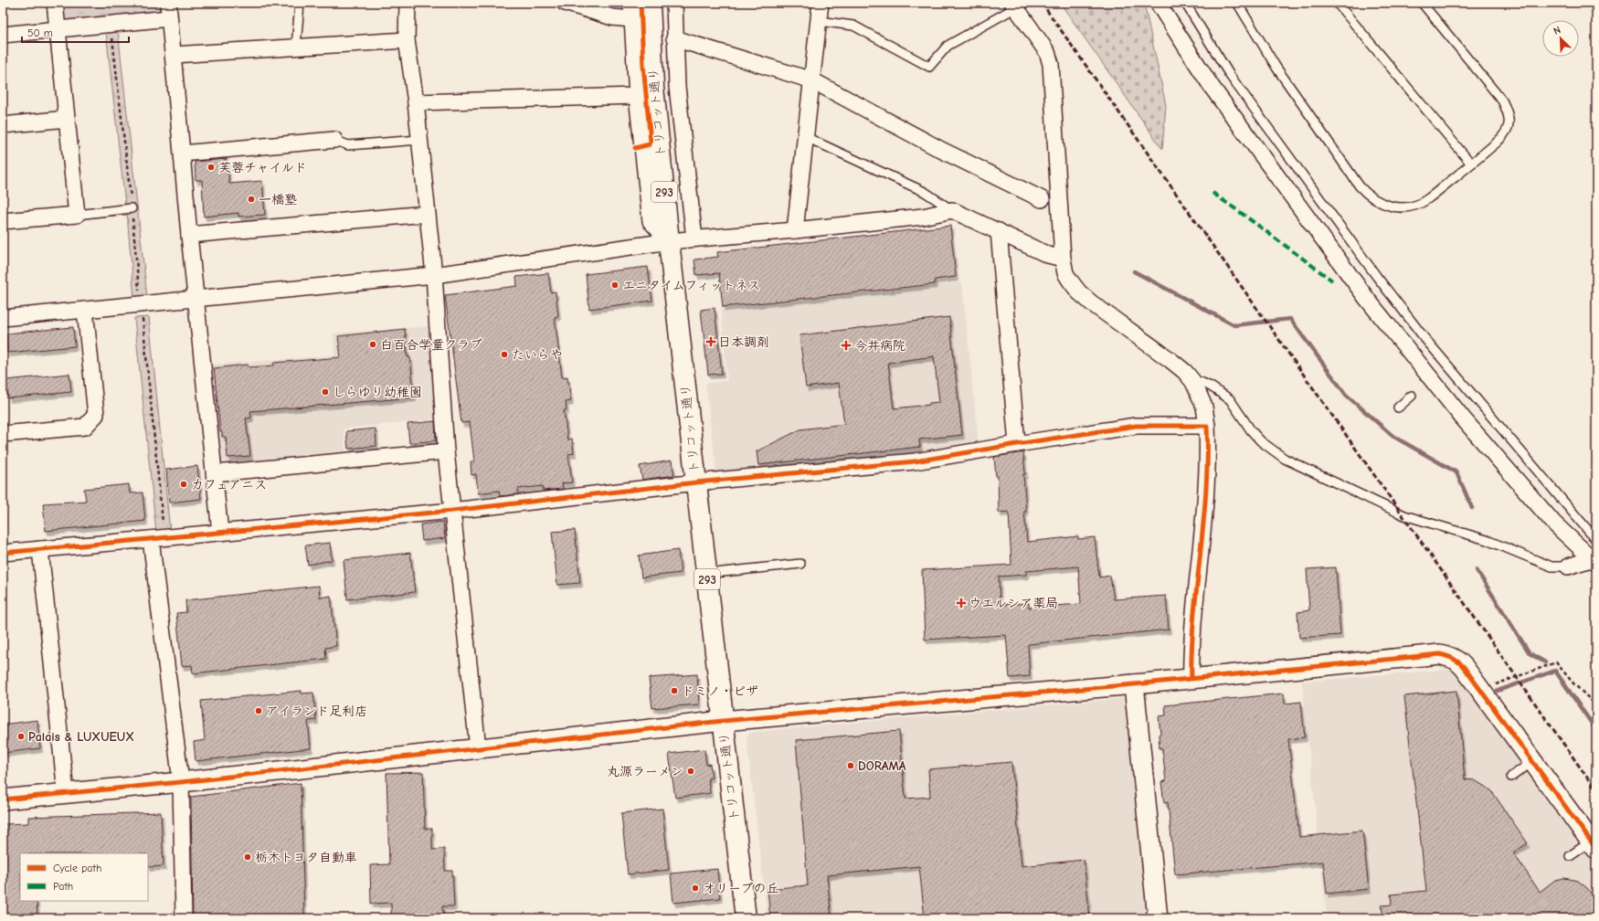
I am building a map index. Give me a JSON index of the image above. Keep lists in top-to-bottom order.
{
  "streets": {
    "highway": ["トリコット通り", "293"]
  },
  "places": {
    "other": [
      "芙蓉チャイルド",
      "一橋塾",
      "エニタイムフィットネス",
      "白百合学童クラブ",
      "たいらや",
      "しらゆり幼稚園",
      "カフェアニス",
      "ドミノ・ピザ",
      "アイランド足利店",
      "Palais & LUXUEUX",
      "DORAMA",
      "丸源ラーメン",
      "栃木トヨタ自動車",
      "オリーブの丘"
    ],
    "health": ["日本調剤", "今井病院", "ウエルシア薬局"]
  },
  "legend": ["Cycle path", "Path"],
  "scale_bar": "50 m",
  "north": "top left"
}
